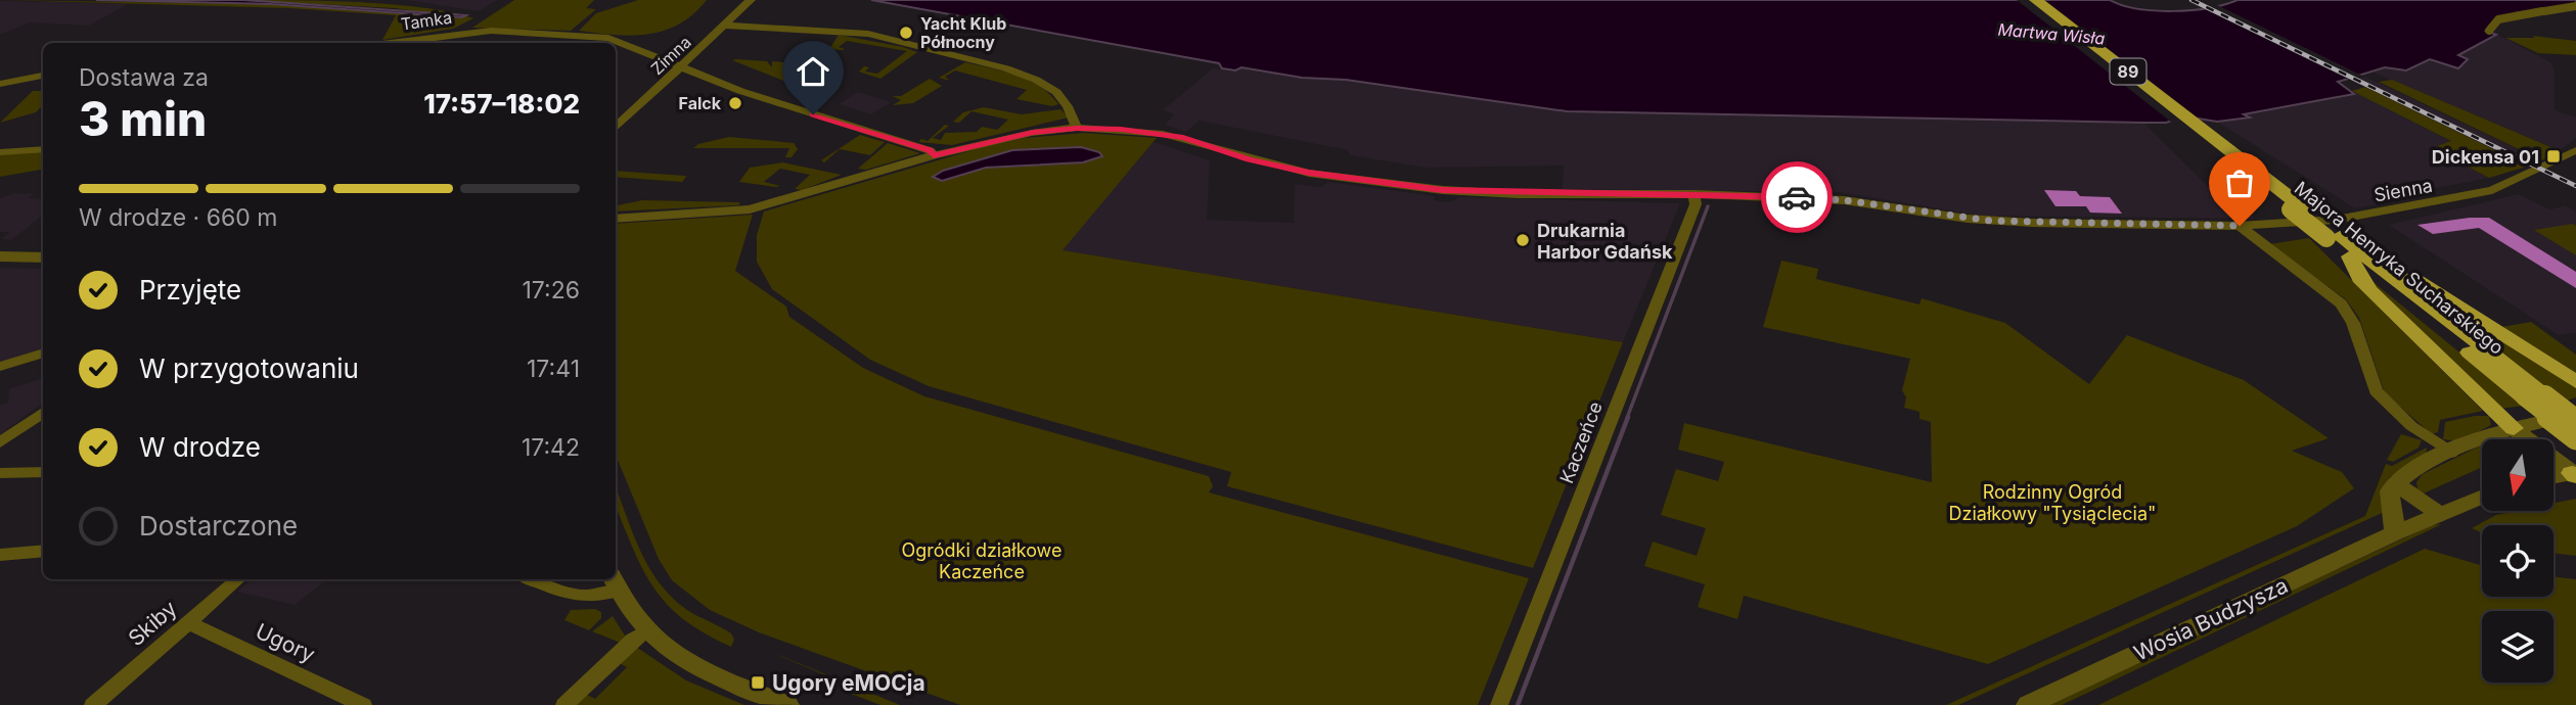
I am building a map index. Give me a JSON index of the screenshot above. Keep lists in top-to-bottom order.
{
  "streets": {
    "highway": ["89", "Majora Henryka Sucharskiego"],
    "street": [
      "Tamka",
      "Zimna",
      "Sienna",
      "Kaczeńce",
      "Wosia Budzysza",
      "Skiby",
      "Ugory"
    ]
  },
  "crossings": [
    ["Tamka", "Zimna"],
    ["Tamka", "Sienna"],
    ["Sienna", "Kaczeńce"],
    ["Skiby", "Ugory"]
  ],
  "water": ["Martwa Wisła"],
  "parks": ["Rodzinny Ogród Działkowy \"Tysiąclecia\"", "Ogródki działkowe Kaczeńce"],
  "places": {
    "other": ["Yacht Klub Północny", "Falck", "Drukarnia Harbor Gdańsk"],
    "transit": ["Dickensa 01", "Ugory eMOCja"]
  },
  "north": "bottom",
  "page": {
    "heading": ["3 min", "Dostawa za", "17:57–18:02"],
    "bar": "W drodze · 660 m",
    "list": [
      ["Przyjęte", "17:26"],
      ["W przygotowaniu", "17:41"],
      ["W drodze", "17:42"],
      "Dostarczone"
    ]
  }
}
